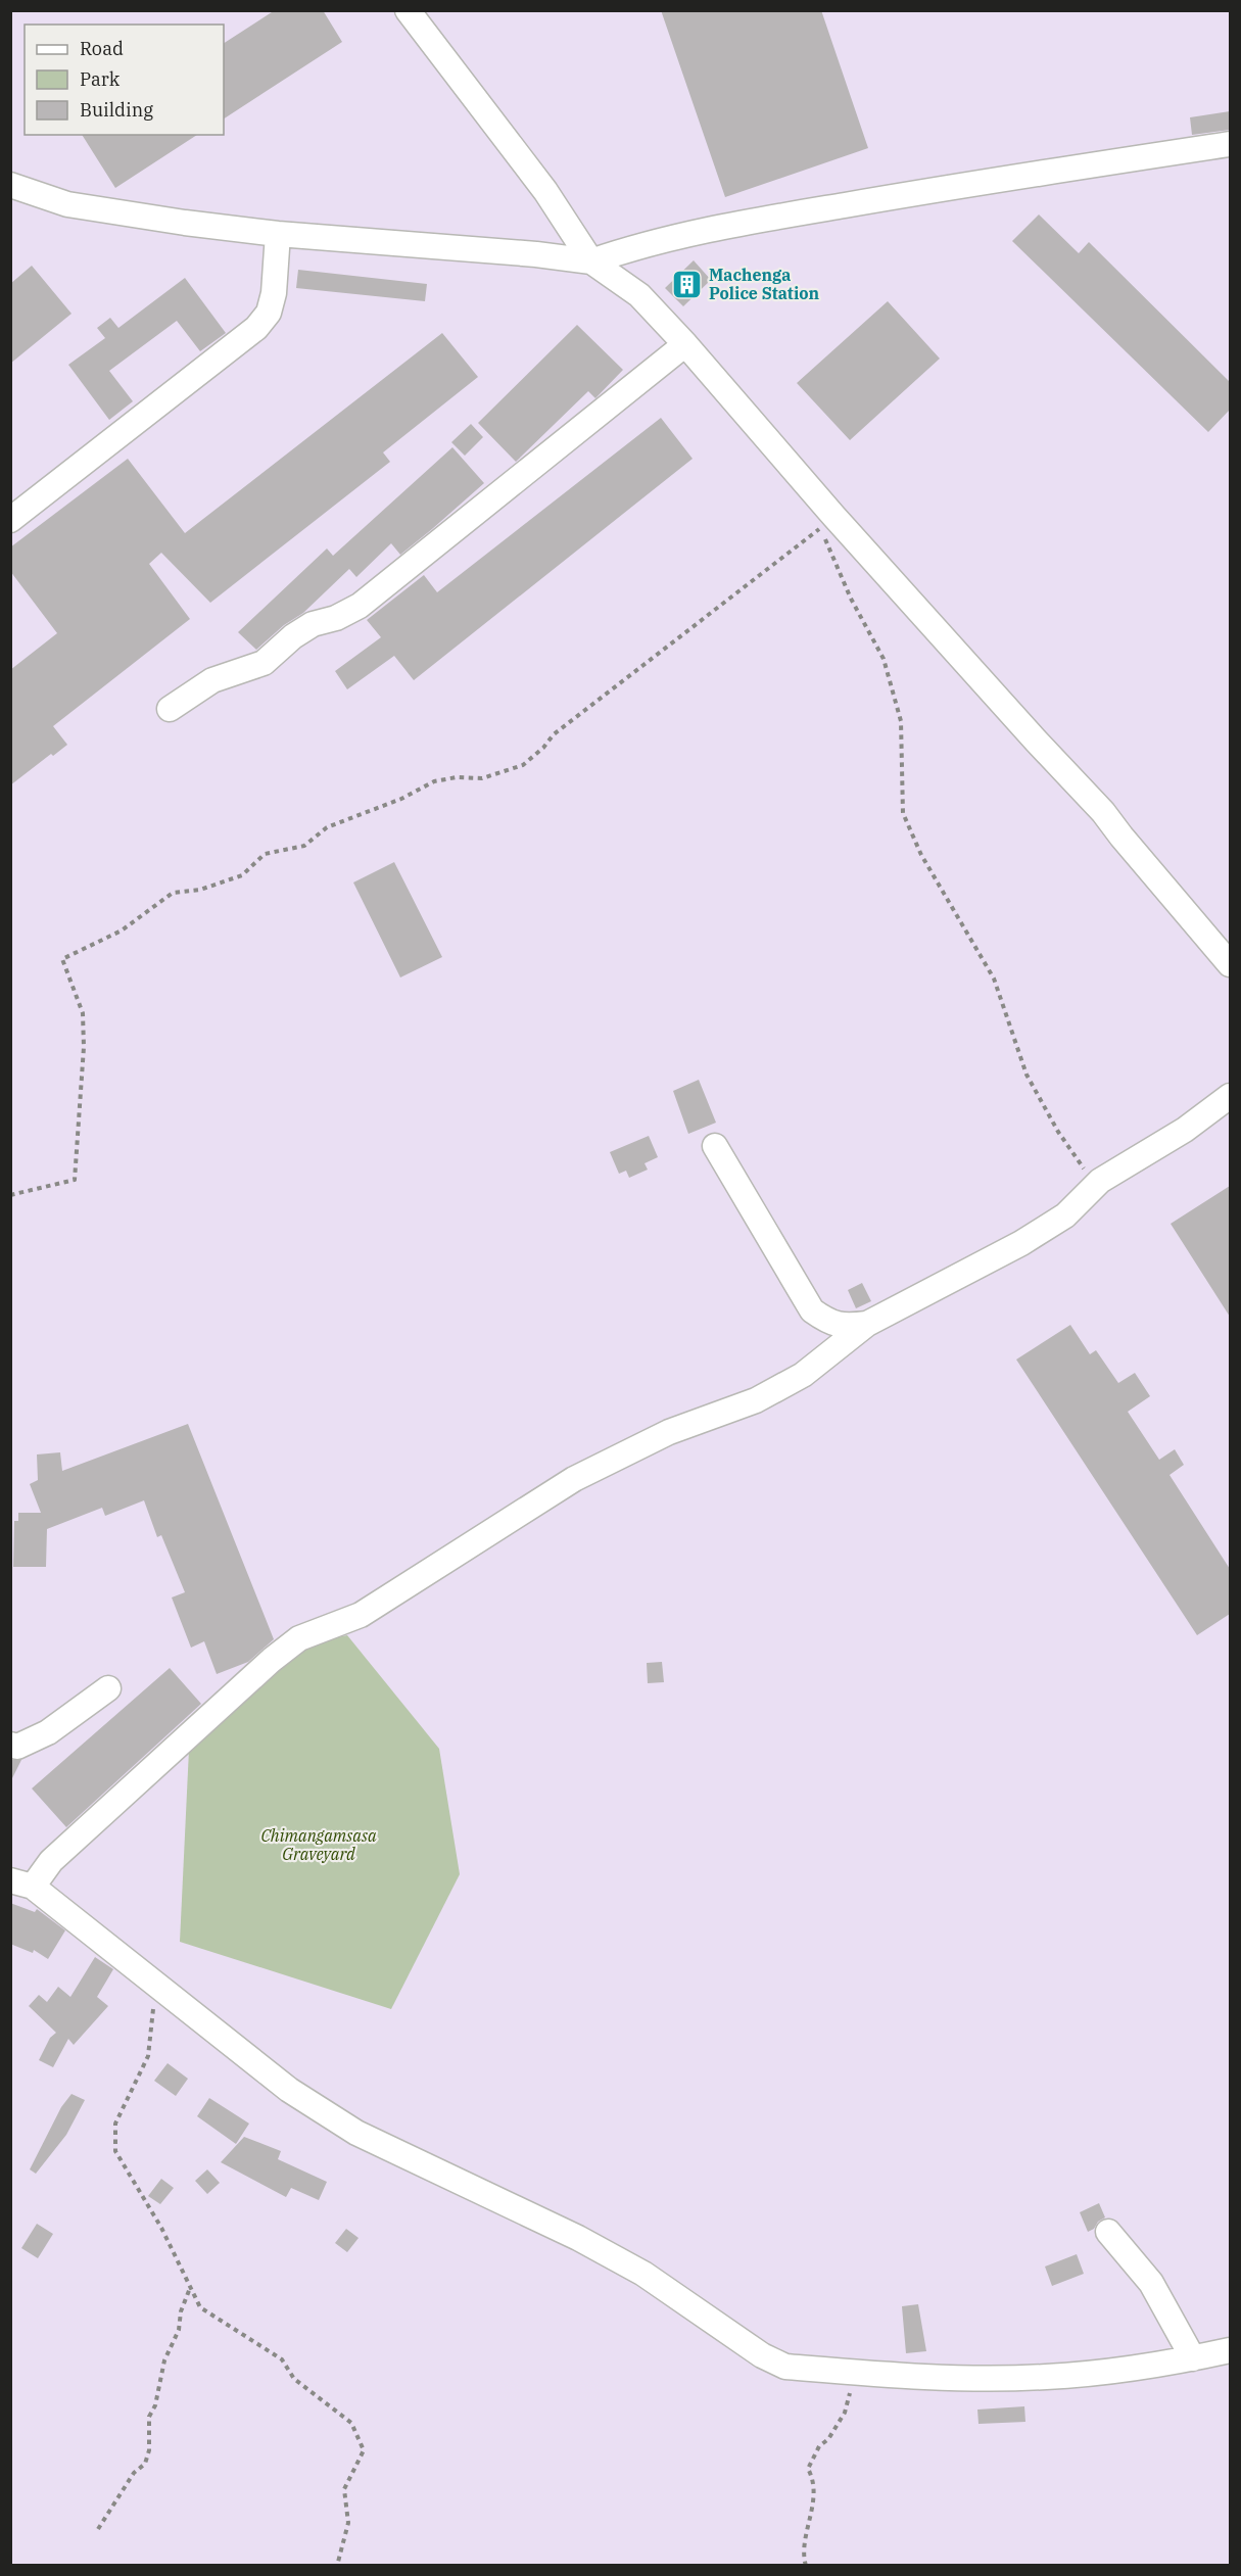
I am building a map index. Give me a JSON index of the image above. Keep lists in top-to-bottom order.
{
  "parks": ["Chimangamsasa Graveyard"],
  "places": {
    "building": ["Machenga Police Station"]
  },
  "legend": ["Road", "Park", "Building"]
}
